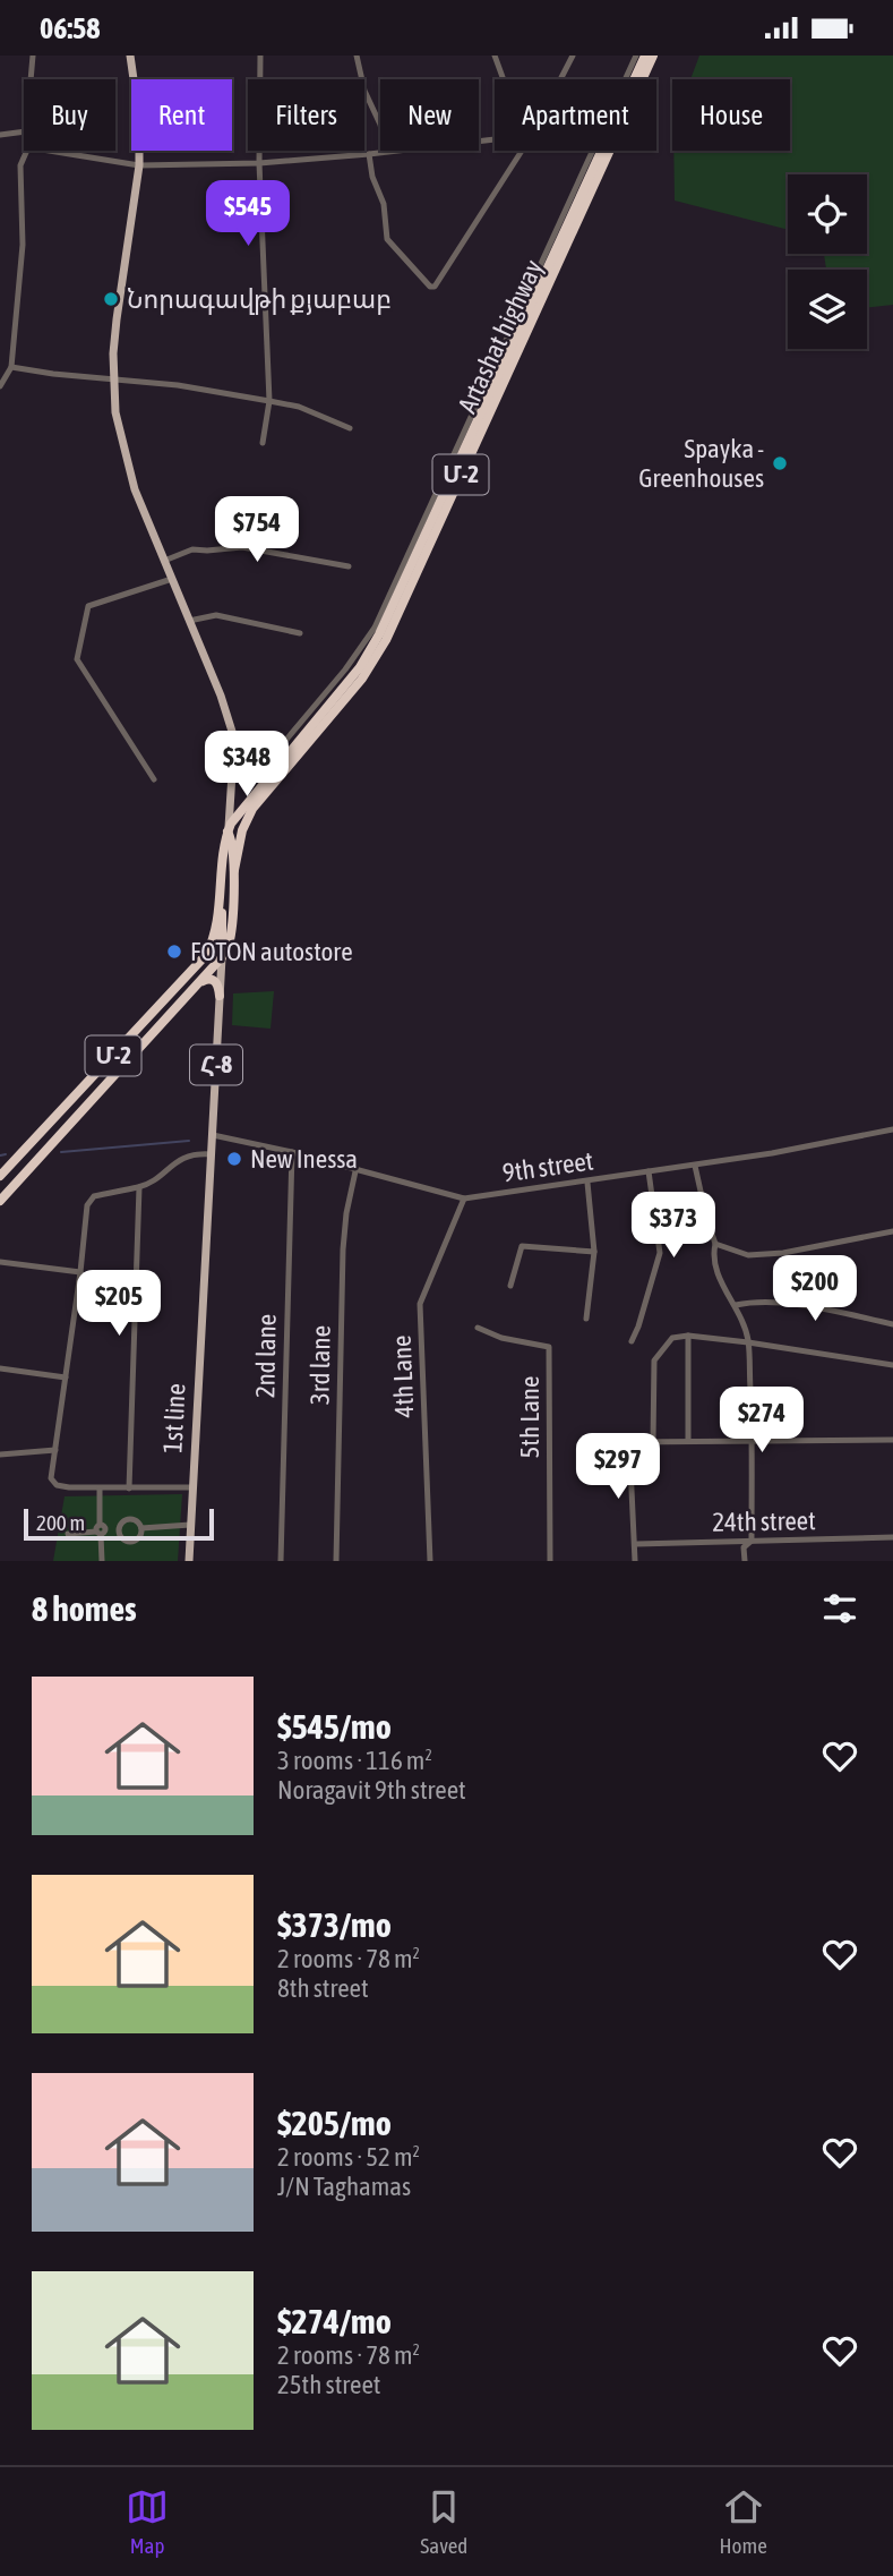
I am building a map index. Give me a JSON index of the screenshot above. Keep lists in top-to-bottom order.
{
  "streets": {
    "highway": ["Artashat highway", "Մ-2"],
    "main road": ["Հ-8", "1st line"],
    "street": [
      "9th street",
      "2nd lane",
      "3rd lane",
      "4th Lane",
      "5th Lane",
      "24th street"
    ]
  },
  "crossings": [
    ["Artashat highway", "Մ-2"],
    ["Մ-2", "Հ-8"],
    ["Հ-8", "9th street"],
    ["Հ-8", "1st line"],
    ["9th street", "2nd lane"],
    ["9th street", "3rd lane"],
    ["9th street", "4th Lane"],
    ["9th street", "1st line"]
  ],
  "places": [
    "Նորագավթի քյաբաբ",
    "Spayka - Greenhouses",
    "FOTON autostore",
    "New Inessa"
  ],
  "scale_bar": "200 m",
  "page": {
    "status": "06:58",
    "chip": [
      "Buy",
      "Rent",
      "Filters",
      "New",
      "Apartment",
      "House"
    ],
    "price": [
      "$545",
      "$754",
      "$348",
      "$373",
      "$200",
      "$205",
      "$274",
      "$297"
    ],
    "scale": "200 m",
    "heading": "8 homes",
    "list": [
      {
        "name": "$545/mo",
        "note": "3 rooms · 116 m² · Noragavit 9th street"
      },
      {
        "name": "$373/mo",
        "note": "2 rooms · 78 m² · 8th street"
      },
      {
        "name": "$205/mo",
        "note": "2 rooms · 52 m² · J/N Taghamas"
      },
      {
        "name": "$274/mo",
        "note": "2 rooms · 78 m² · 25th street"
      }
    ],
    "tabs": ["Map", "Saved", "Home"]
  }
}
